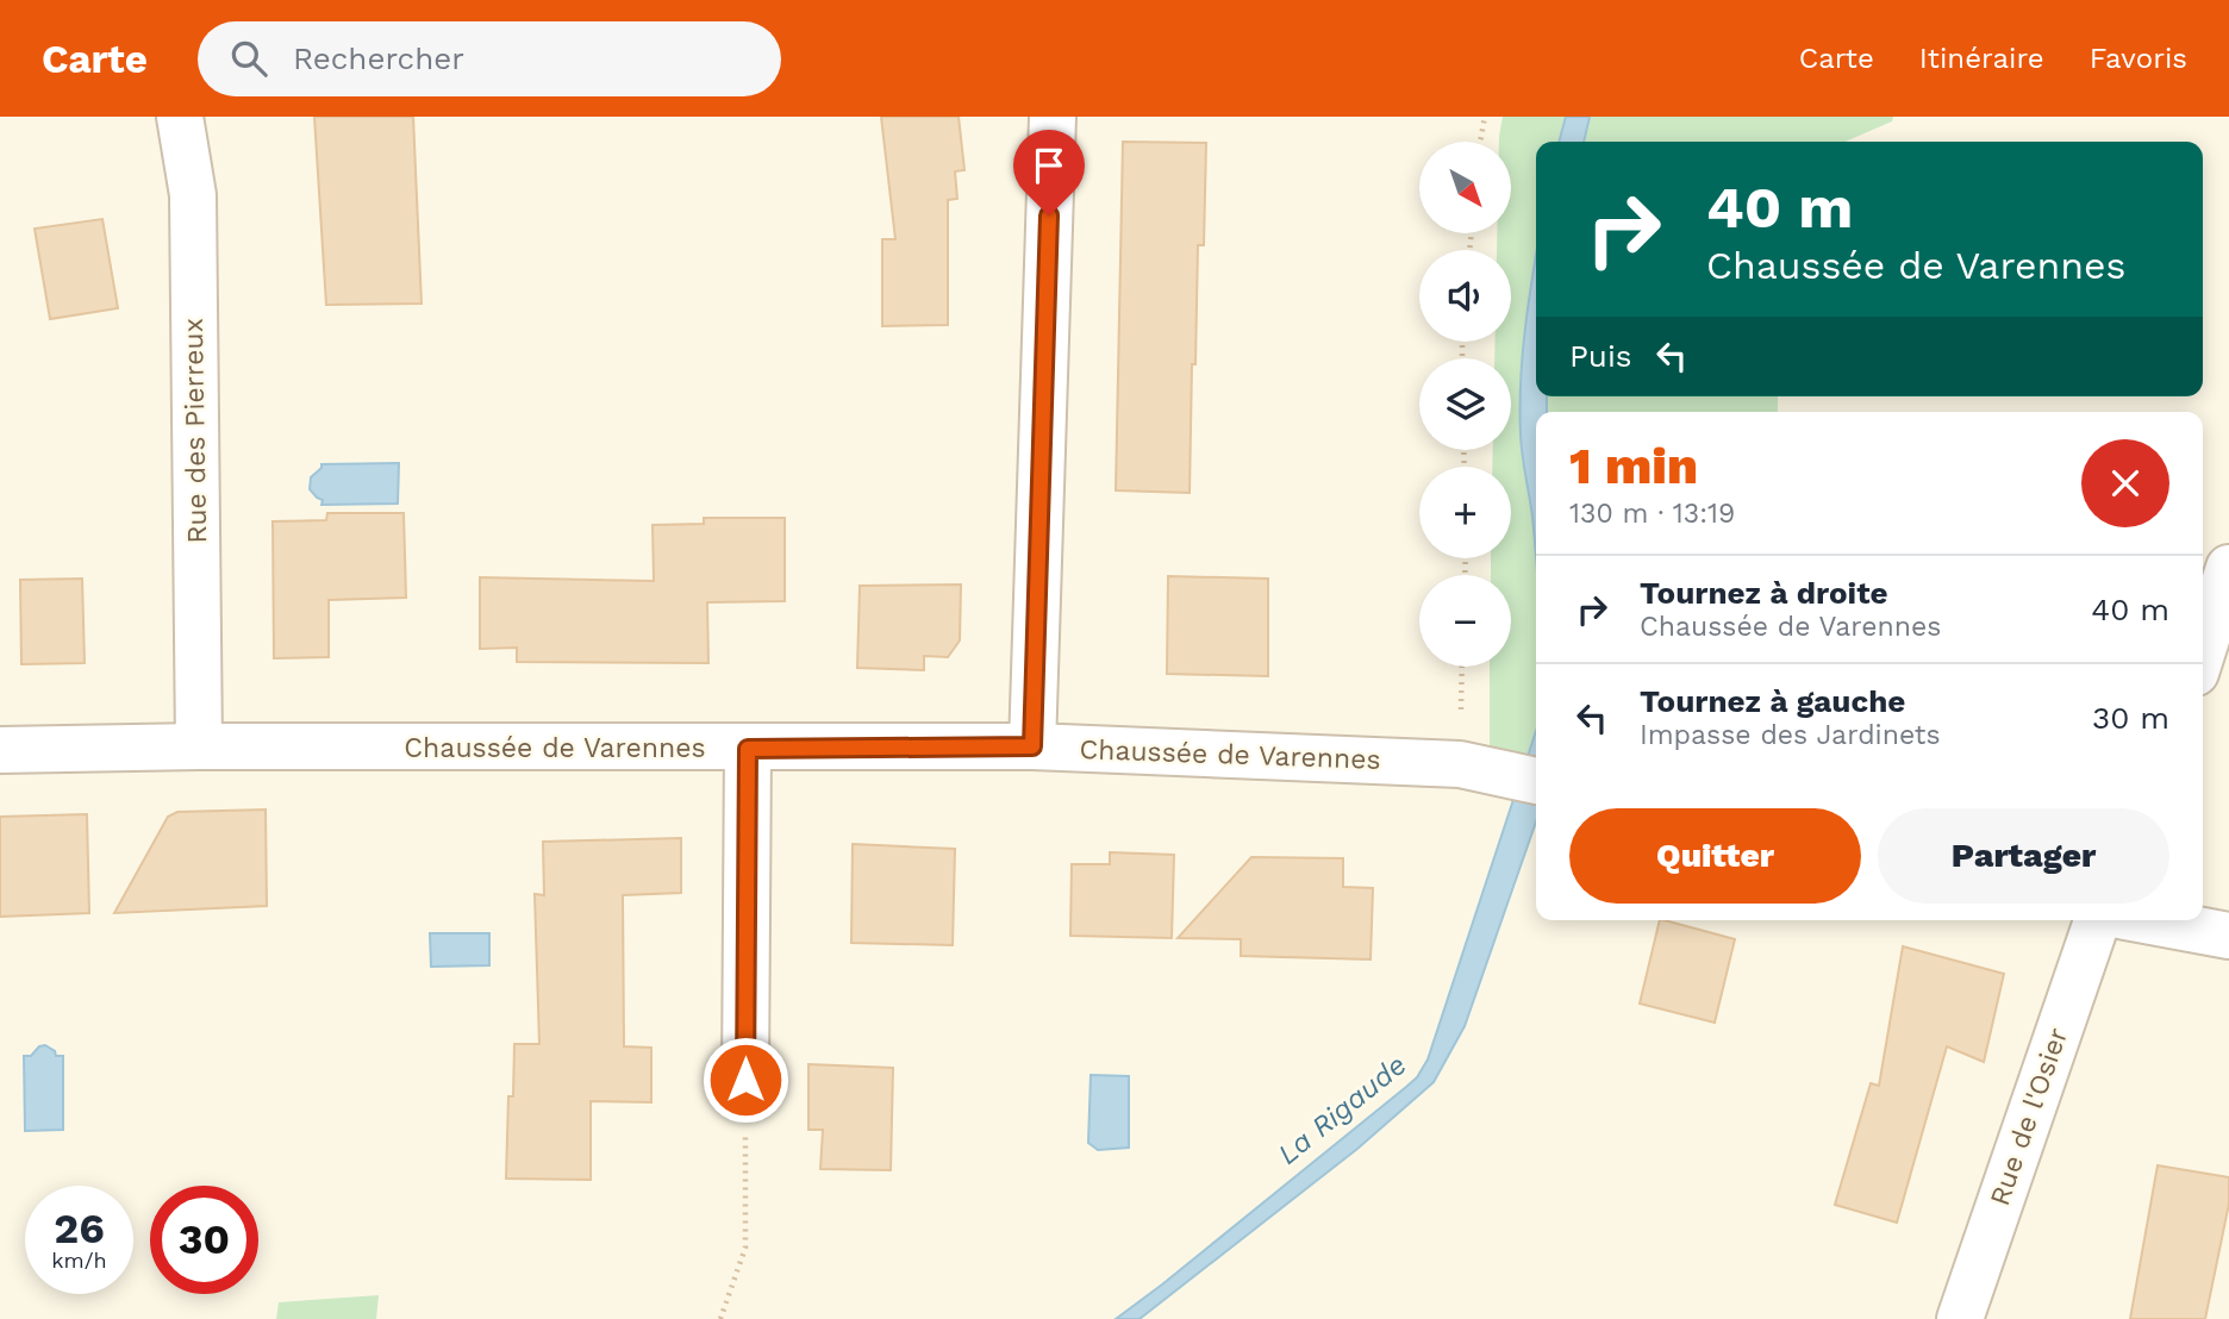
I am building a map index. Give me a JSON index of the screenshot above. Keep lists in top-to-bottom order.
{
  "streets": {
    "street": ["Rue des Pierreux", "Chaussée de Varennes", "Rue de l'Osier"]
  },
  "crossings": [
    ["Rue des Pierreux", "Chaussée de Varennes"]
  ],
  "water": ["La Rigaude"],
  "north": "bottom right",
  "page": {
    "header": "Carte",
    "search": "Rechercher",
    "nav": ["Carte", "Itinéraire", "Favoris"],
    "map_buttons": ["+", "−"],
    "turn": ["40 m", "Chaussée de Varennes"],
    "then": "Puis",
    "heading": ["1 min", "130 m · 13:19"],
    "list": [
      {
        "name": "Tournez à droite",
        "note": "Chaussée de Varennes",
        "value": "40 m"
      },
      {
        "name": "Tournez à gauche",
        "note": "Impasse des Jardinets",
        "value": "30 m"
      }
    ],
    "buttons": ["Quitter", "Partager"],
    "speed": "26 km/h",
    "limit": "30"
  }
}
